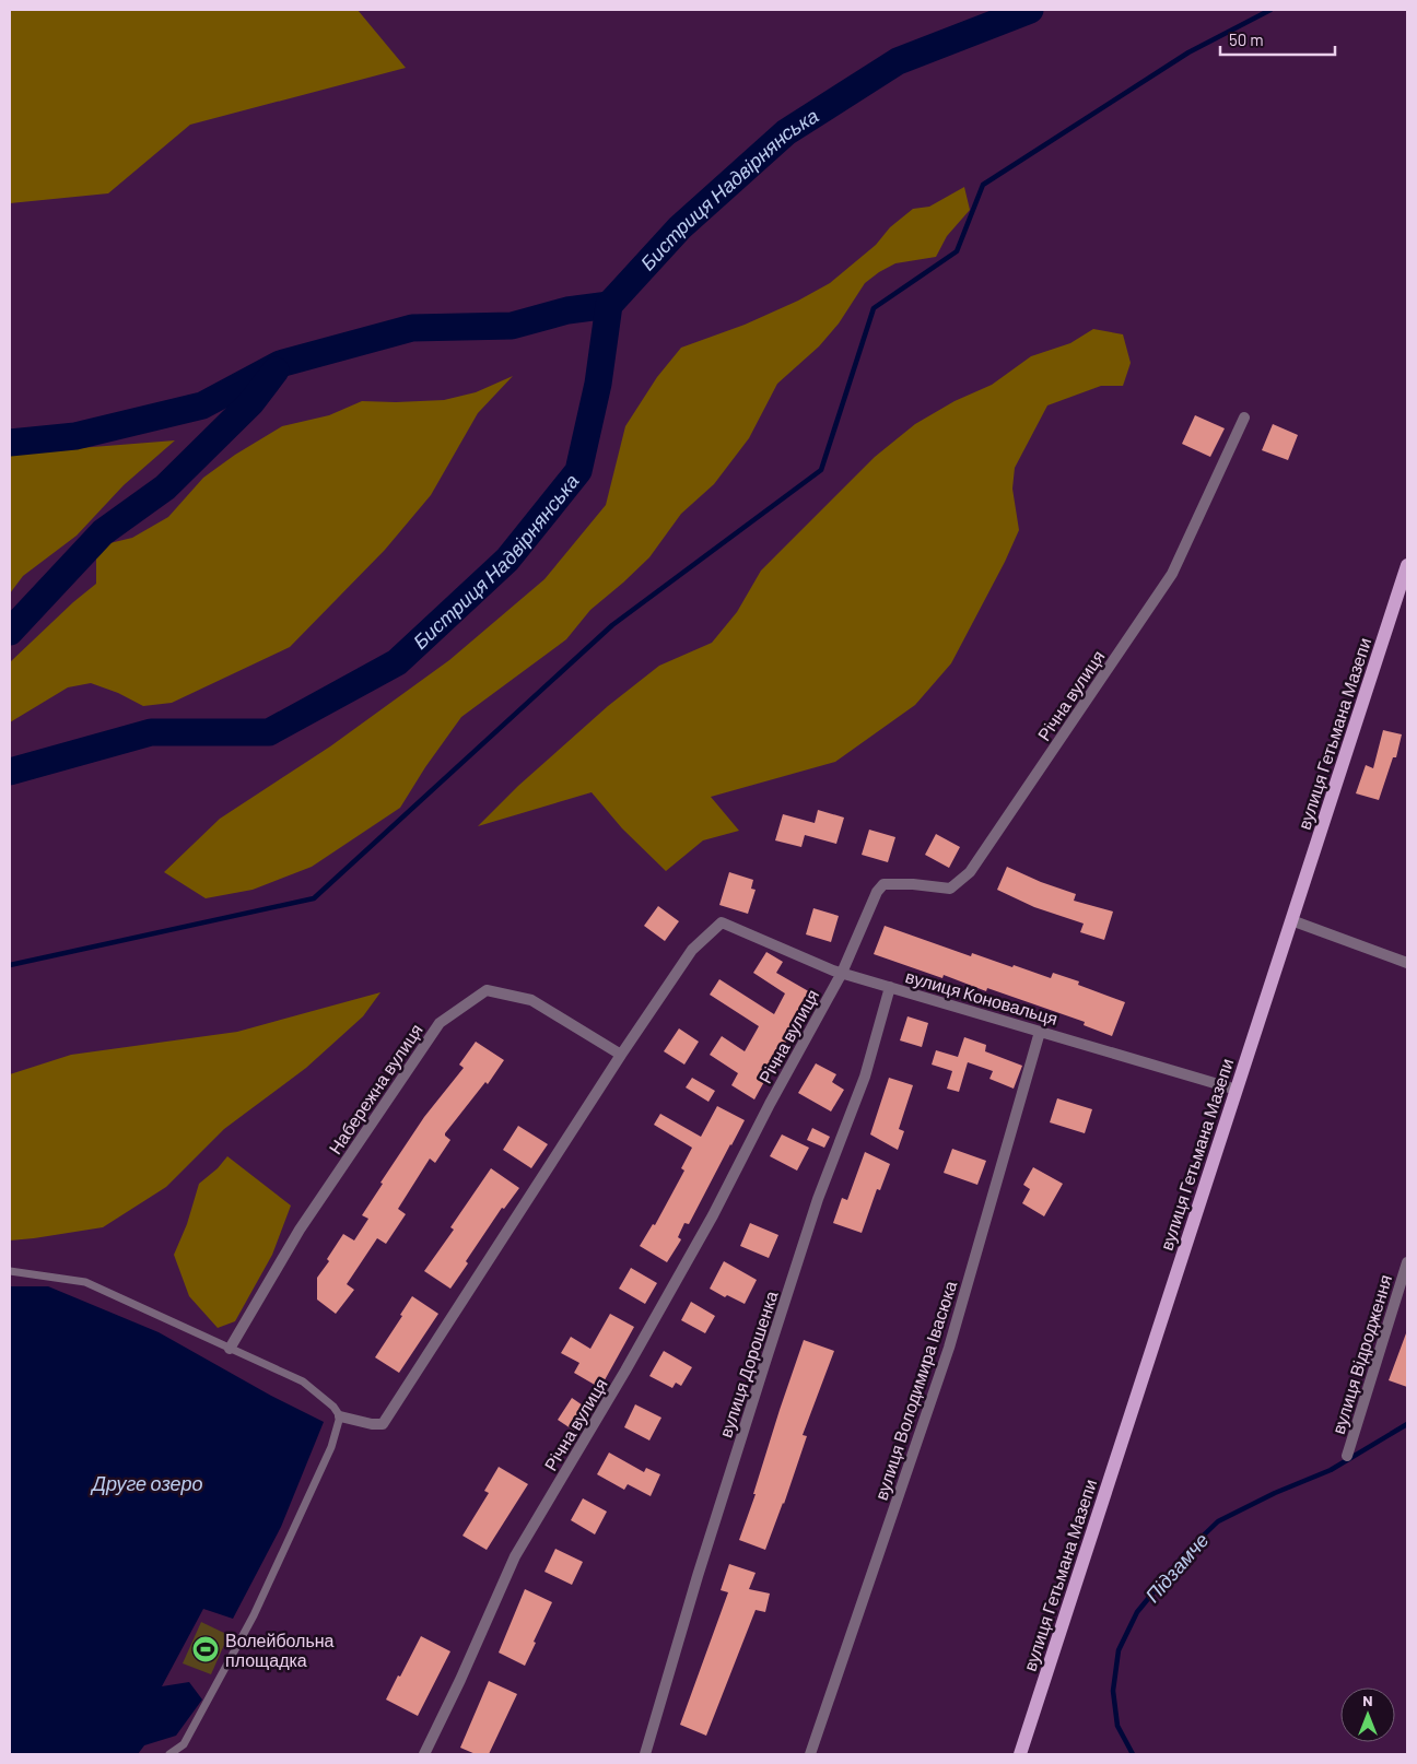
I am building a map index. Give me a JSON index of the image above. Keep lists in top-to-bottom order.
{
  "streets": {
    "main road": ["вулиця Гетьмана Мазепи"],
    "street": [
      "Річна вулиця",
      "вулиця Коновальця",
      "Набережна вулиця",
      "вулиця Відродження",
      "вулиця Дорошенка",
      "вулиця Володимира Івасюка"
    ]
  },
  "crossings": [
    ["Річна вулиця", "вулиця Коновальця"],
    ["вулиця Гетьмана Мазепи", "вулиця Коновальця"],
    ["вулиця Коновальця", "Набережна вулиця"],
    ["вулиця Коновальця", "вулиця Дорошенка"],
    ["вулиця Коновальця", "вулиця Володимира Івасюка"]
  ],
  "water": ["Бистриця Надвірнянська", "Друге озеро", "Підзамче"],
  "places": {
    "sports": ["Волейбольна площадка"]
  },
  "scale_bar": "50 m",
  "north": "top"
}
